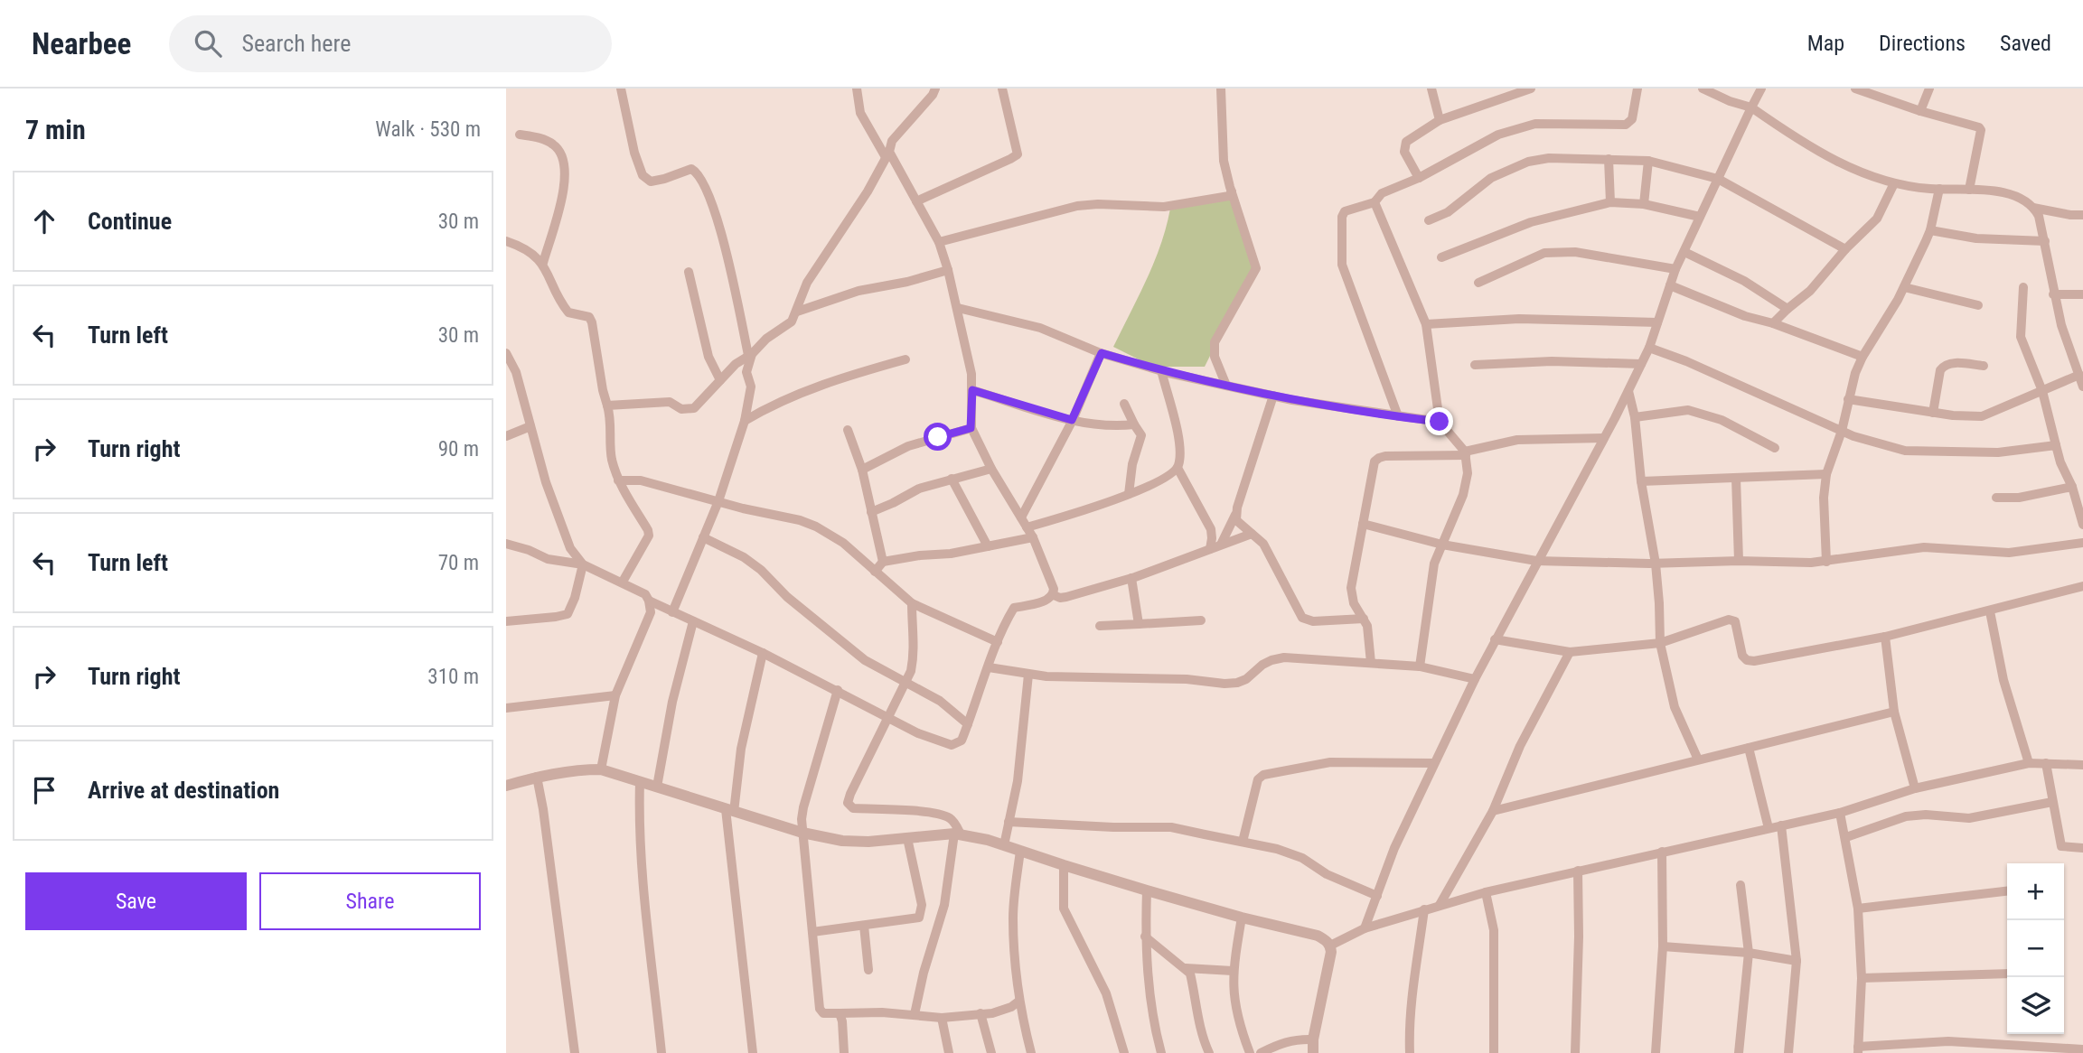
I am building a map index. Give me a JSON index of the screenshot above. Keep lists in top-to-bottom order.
{
  "page": {
    "header": "Nearbee",
    "search": "Search here",
    "nav": ["Map", "Directions", "Saved"],
    "heading": ["7 min", "Walk · 530 m"],
    "list": [
      ["Continue", "30 m"],
      ["Turn left", "30 m"],
      ["Turn right", "90 m"],
      ["Turn left", "70 m"],
      ["Turn right", "310 m"],
      "Arrive at destination"
    ],
    "buttons": ["Save", "Share"],
    "map_buttons": ["+", "−"]
  }
}
